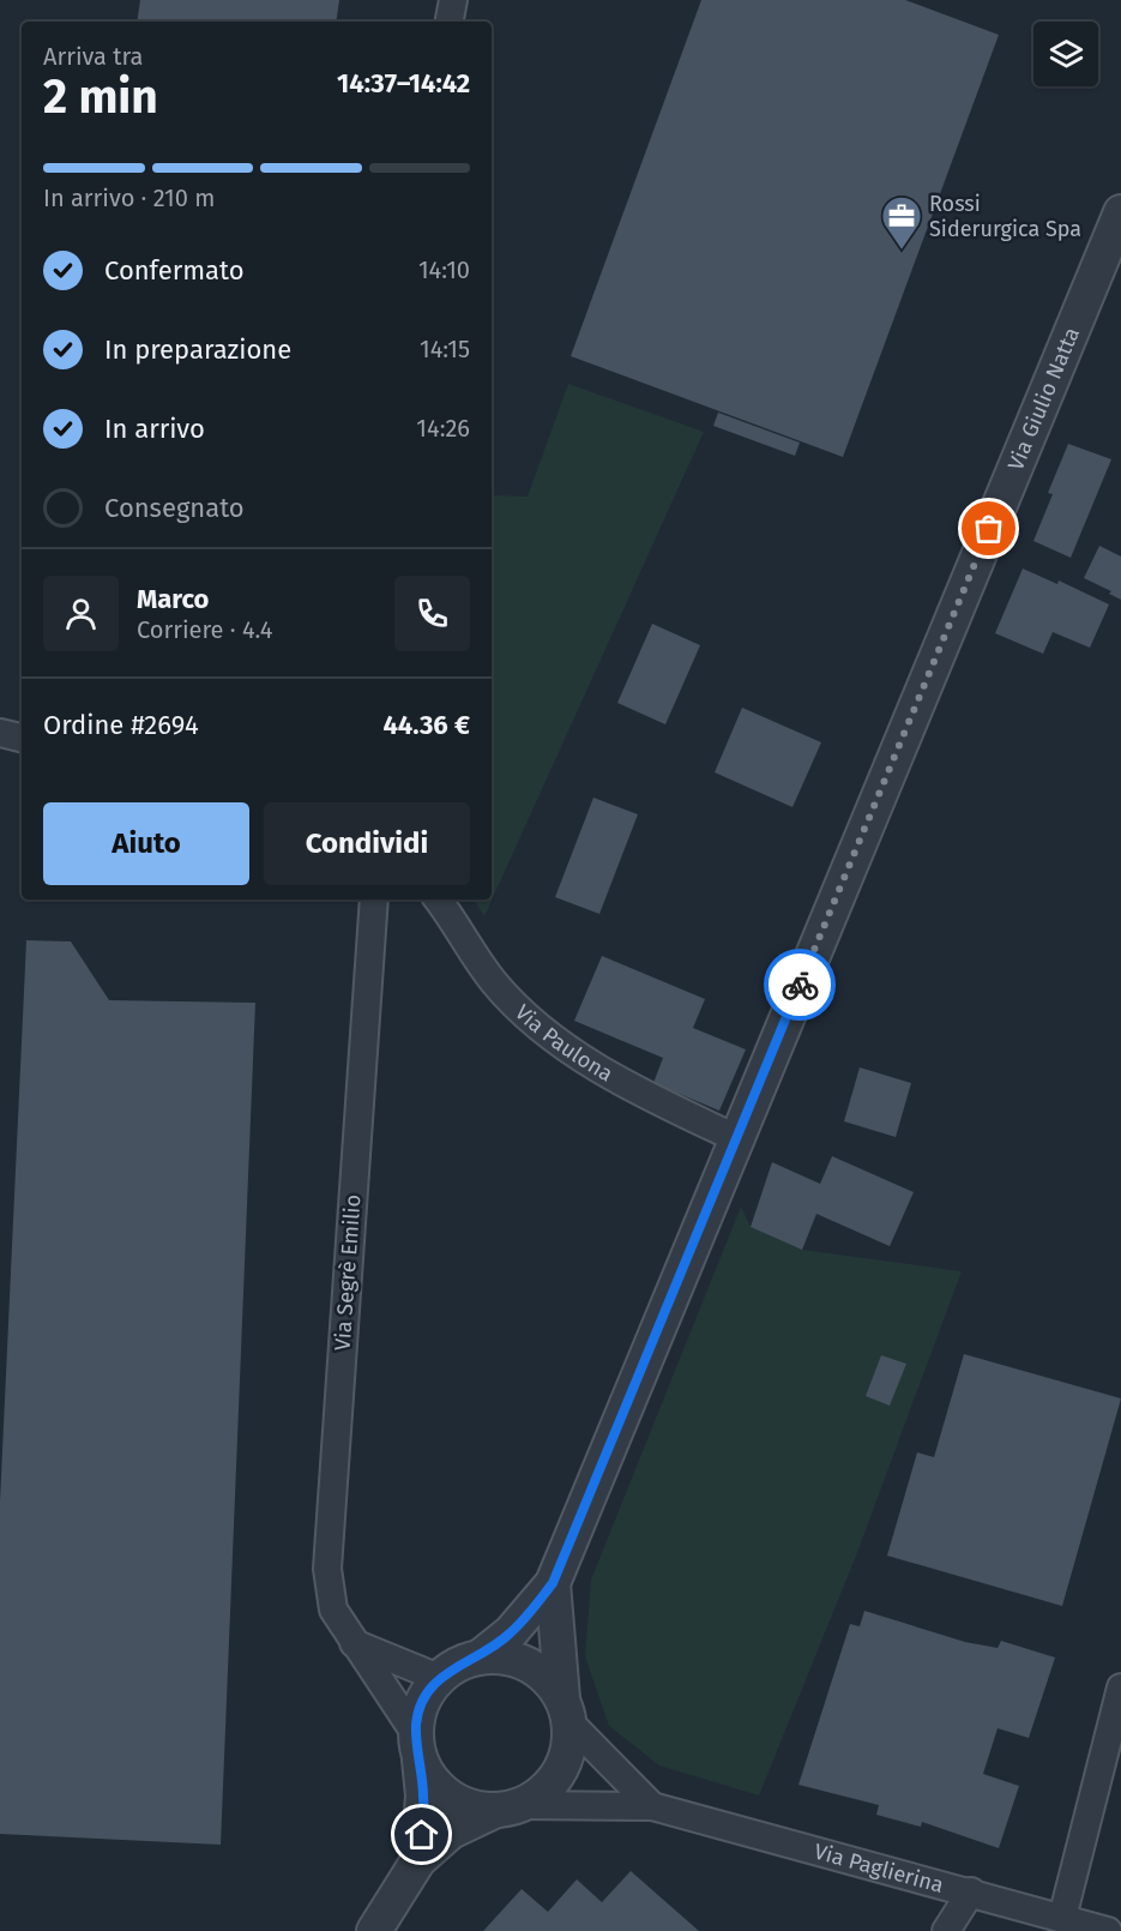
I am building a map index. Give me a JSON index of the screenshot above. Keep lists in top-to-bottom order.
{
  "streets": {
    "street": [
      "Via Giulio Natta",
      "Via Paulona",
      "Via Segrè Emilio",
      "Via Paglierina"
    ]
  },
  "crossings": [
    ["Via Giulio Natta", "Via Paulona"],
    ["Via Giulio Natta", "Via Segrè Emilio"],
    ["Via Giulio Natta", "Via Paglierina"],
    ["Via Segrè Emilio", "Via Paglierina"]
  ],
  "places": {
    "office": ["Rossi Siderurgica Spa"]
  },
  "page": {
    "heading": ["2 min", "Arriva tra", "14:37–14:42"],
    "panel": [
      "Marco",
      "Corriere · 4.4",
      "Ordine #2694",
      "44.36 €"
    ],
    "bar": "In arrivo · 210 m",
    "list": [
      ["Confermato", "14:10"],
      ["In preparazione", "14:15"],
      ["In arrivo", "14:26"],
      "Consegnato"
    ],
    "buttons": ["Aiuto", "Condividi"]
  }
}
